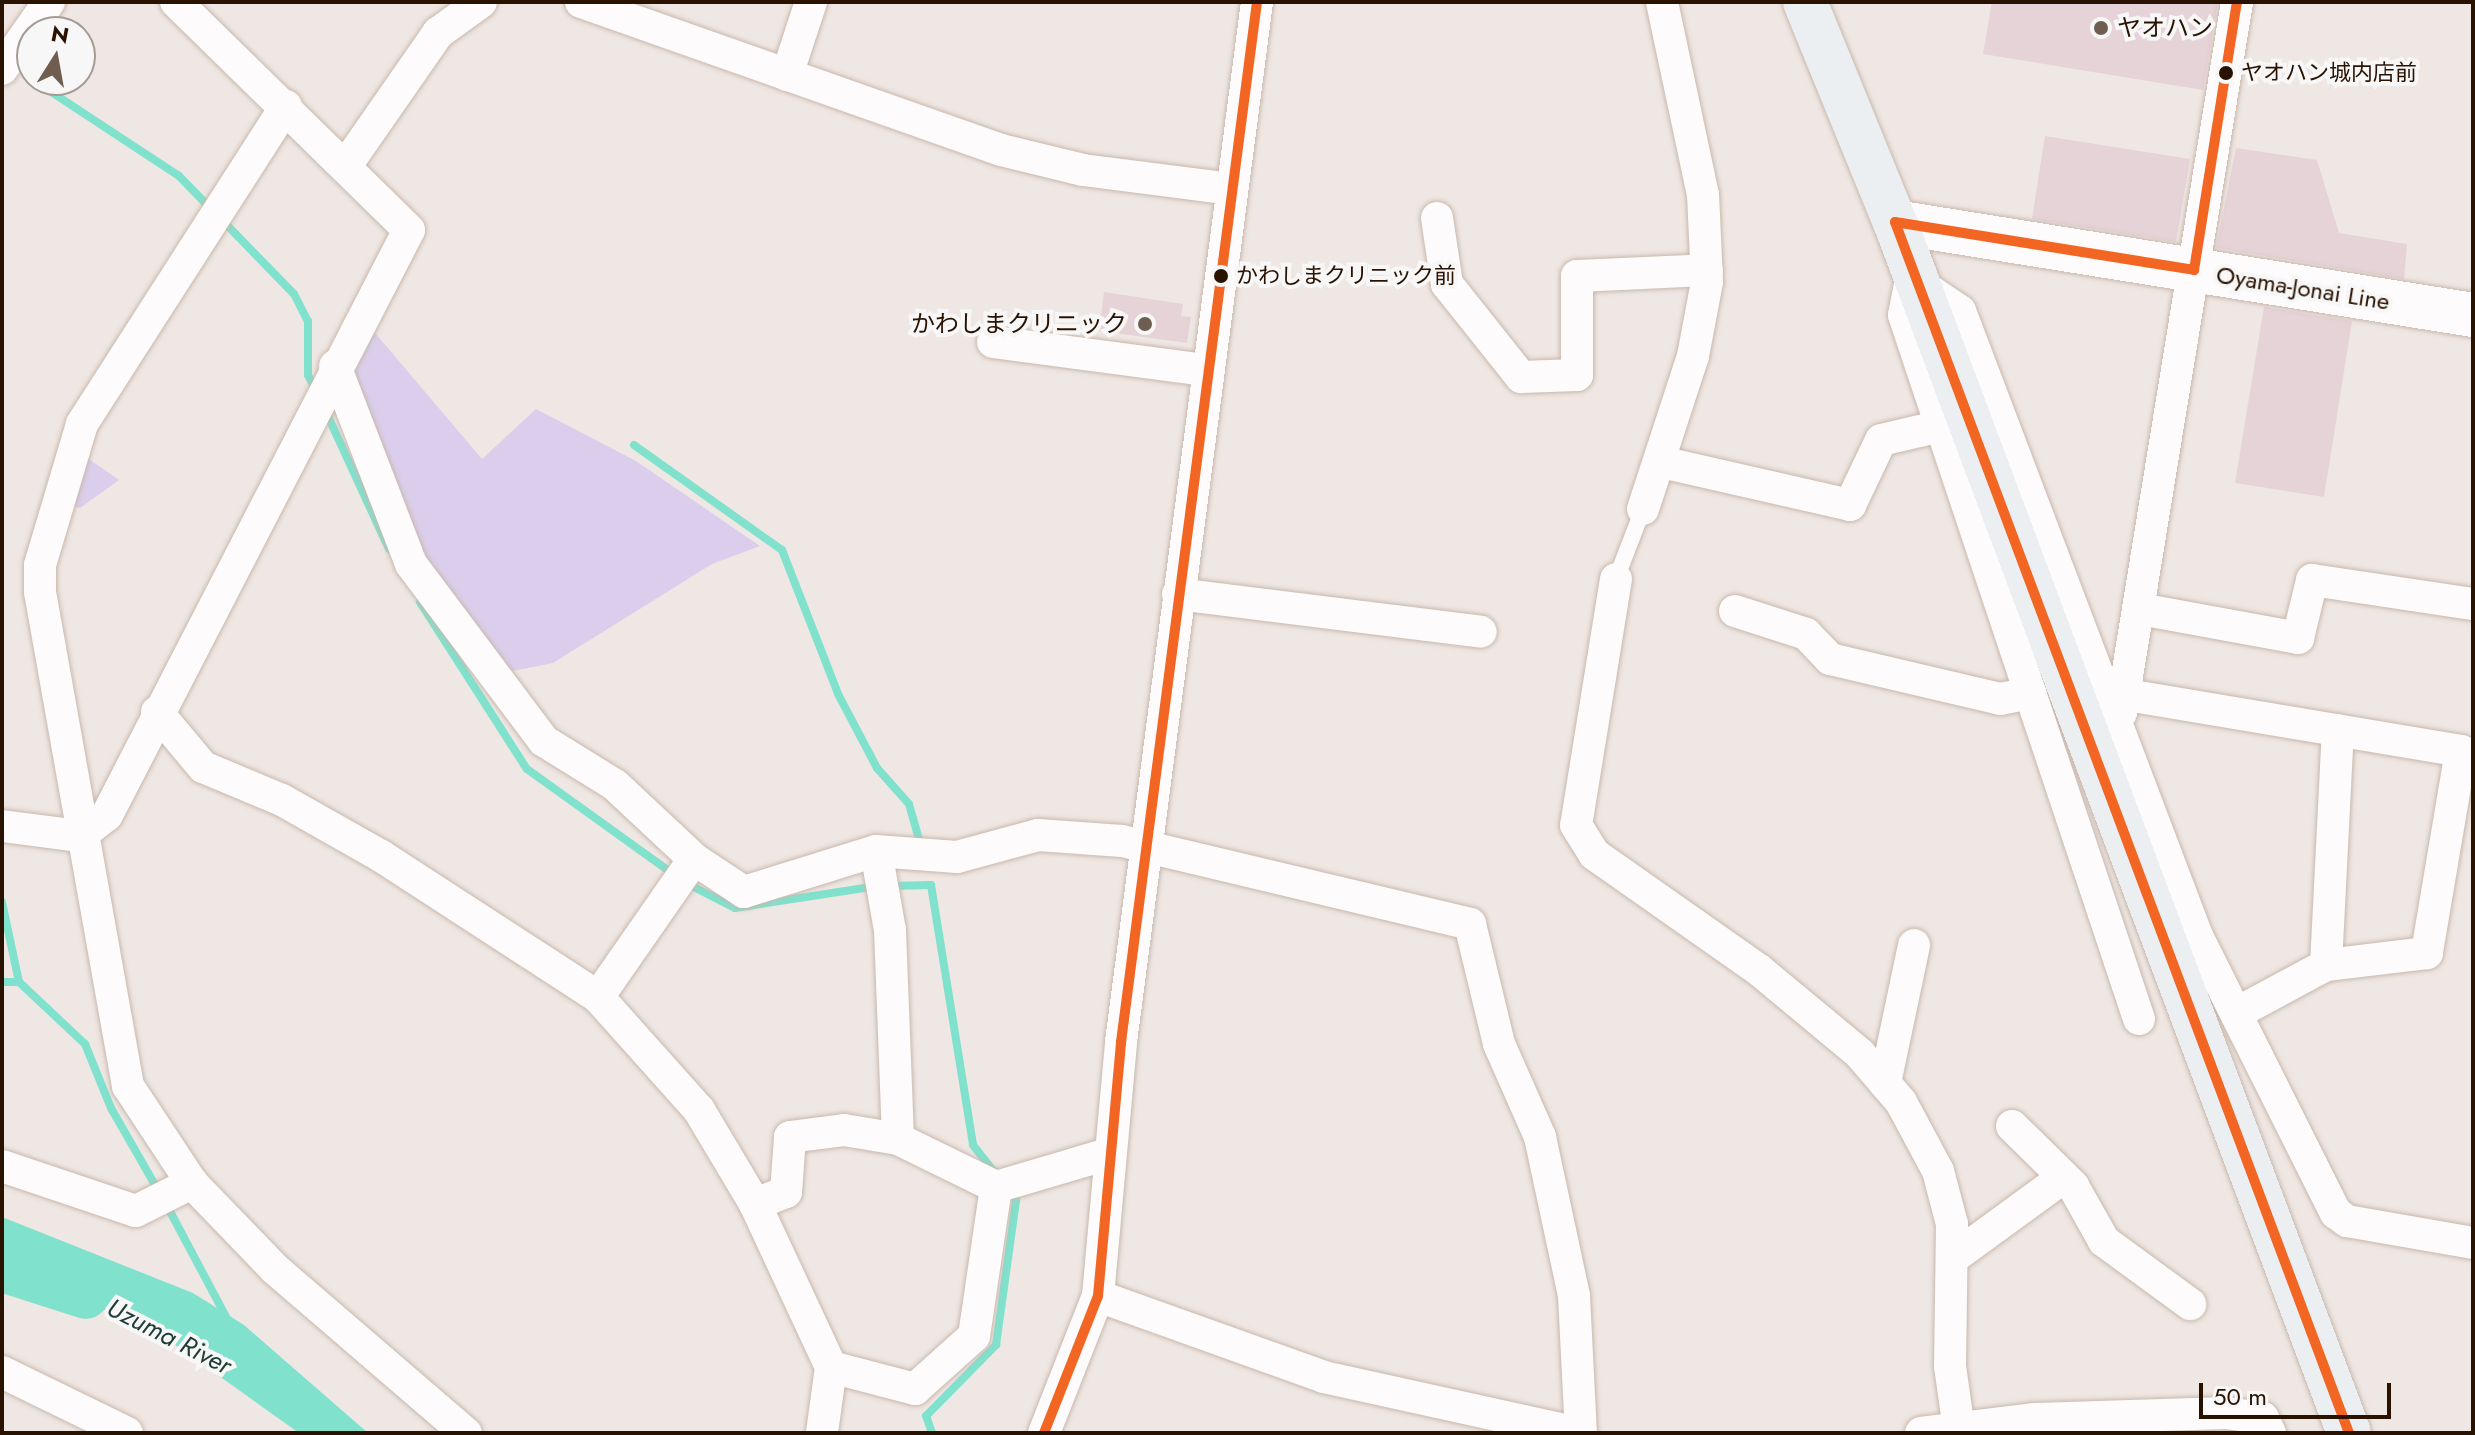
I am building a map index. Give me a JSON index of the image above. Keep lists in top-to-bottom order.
{
  "streets": {
    "main road": ["Oyama-Jonai Line"]
  },
  "water": ["Uzuma River"],
  "places": [
    "ヤオハン",
    "ヤオハン城内店前",
    "かわしまクリニック前",
    "かわしまクリニック"
  ],
  "scale_bar": "50 m",
  "north": "top"
}
